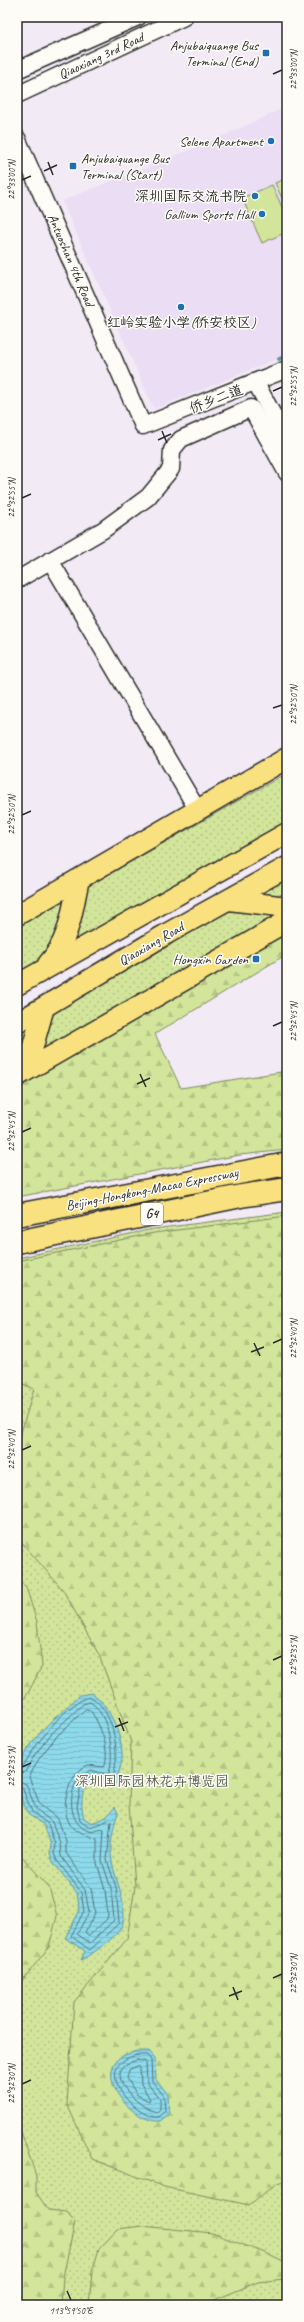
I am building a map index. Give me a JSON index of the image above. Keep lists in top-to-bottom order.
{
  "streets": {
    "highway": ["Beijing-Hongkong-Macao Expressway", "G4"],
    "main road": ["Qiaoxiang Road"],
    "street": ["Qiaoxiang 3rd Road", "Antuoshan 4th Road", "侨乡二道"]
  },
  "crossings": [
    ["Antuoshan 4th Road", "侨乡二道"]
  ],
  "parks": ["深圳国际园林花卉博览园"],
  "places": {
    "transit": ["Anjubaiquange Bus Terminal (End)", "Anjubaiquange Bus Terminal (Start)", "Hongxin Garden"],
    "other": [
      "Selene Apartment",
      "深圳国际交流书院",
      "Gallium Sports Hall",
      "红岭实验小学(侨安校区)"
    ]
  },
  "coordinates": [
    "22°33'00\"N",
    "22°32'55\"N",
    "22°32'50\"N",
    "22°32'45\"N",
    "22°32'40\"N",
    "22°32'35\"N",
    "22°32'30\"N",
    "113°59'50\"E"
  ]
}
